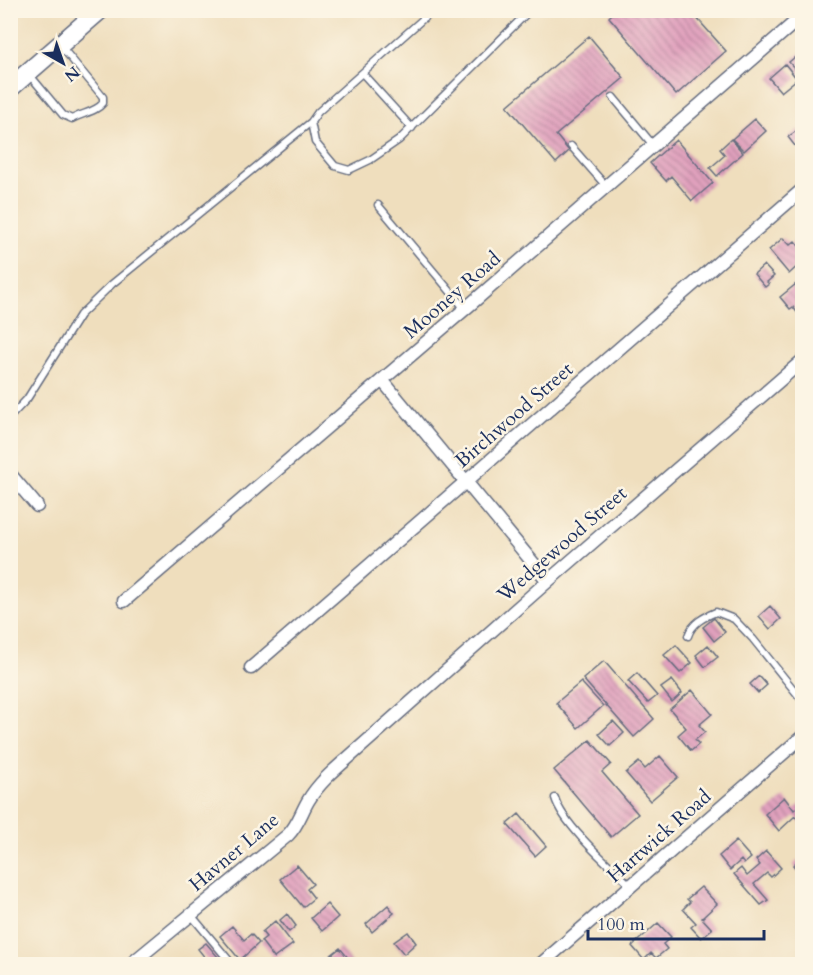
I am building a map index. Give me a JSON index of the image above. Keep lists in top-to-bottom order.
{
  "streets": {
    "street": [
      "Mooney Road",
      "Birchwood Street",
      "Wedgewood Street",
      "Hartwick Road",
      "Havner Lane"
    ]
  },
  "crossings": [
    ["Wedgewood Street", "Havner Lane"]
  ],
  "scale_bar": "100 m",
  "north": "bottom right"
}
